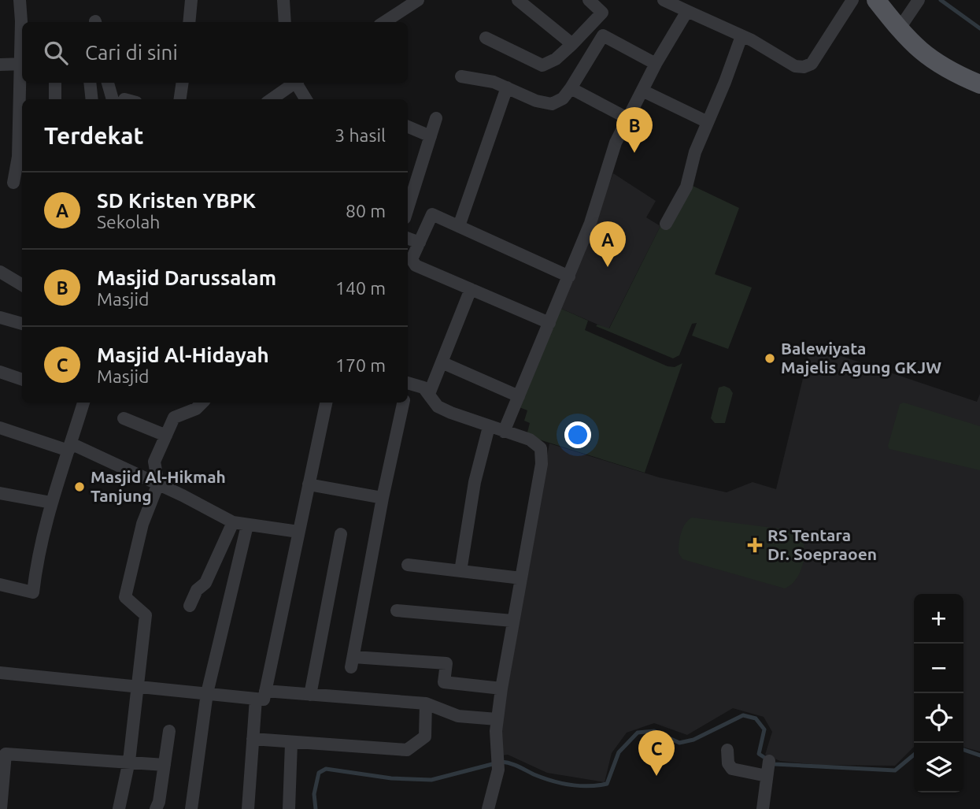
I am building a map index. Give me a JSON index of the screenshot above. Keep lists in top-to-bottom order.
{
  "places": {
    "other": ["Balewiyata Majelis Agung GKJW", "Masjid Al-Hikmah Tanjung"],
    "health": ["RS Tentara Dr. Soepraoen"]
  },
  "page": {
    "search": "Cari di sini",
    "heading": ["Terdekat", "3 hasil"],
    "pins": ["B", "A", "C"],
    "list": [
      {
        "mark": "A",
        "name": "SD Kristen YBPK",
        "note": "Sekolah",
        "value": "80 m"
      },
      {
        "mark": "B",
        "name": "Masjid Darussalam",
        "note": "Masjid",
        "value": "140 m"
      },
      {
        "mark": "C",
        "name": "Masjid Al-Hidayah",
        "note": "Masjid",
        "value": "170 m"
      }
    ],
    "map_buttons": ["+", "−"]
  }
}
